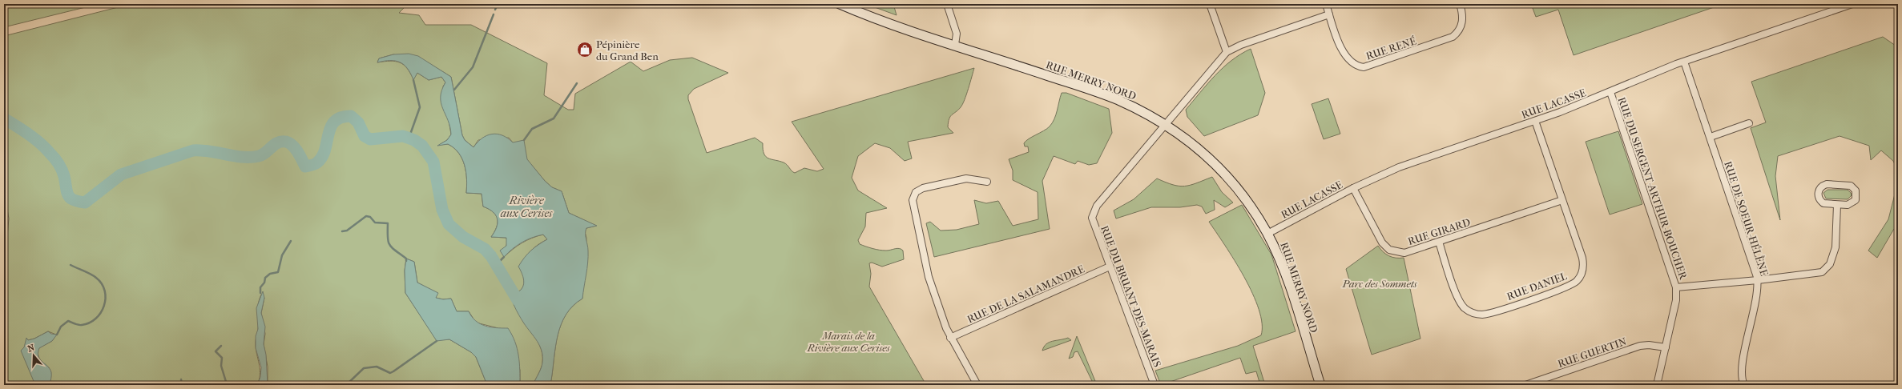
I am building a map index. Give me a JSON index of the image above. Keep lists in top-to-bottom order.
{
  "streets": {
    "main road": ["RUE MERRY NORD"],
    "street": [
      "RUE RENÉ",
      "RUE LACASSE",
      "RUE DU SERGENT-ARTHUR-BOUCHER",
      "RUE DE SOEUR-HÉLÈNE",
      "RUE GIRARD",
      "RUE DANIEL",
      "RUE DE LA SALAMANDRE",
      "RUE DU BRUANT-DES-MARAIS",
      "RUE GUERTIN"
    ]
  },
  "crossings": [
    ["RUE MERRY NORD", "RUE LACASSE"],
    ["RUE MERRY NORD", "RUE DU BRUANT-DES-MARAIS"],
    ["RUE LACASSE", "RUE DU SERGENT-ARTHUR-BOUCHER"],
    ["RUE LACASSE", "RUE DE SOEUR-HÉLÈNE"],
    ["RUE LACASSE", "RUE GIRARD"],
    ["RUE LACASSE", "RUE DANIEL"],
    ["RUE DU SERGENT-ARTHUR-BOUCHER", "RUE GUERTIN"],
    ["RUE GIRARD", "RUE DANIEL"],
    ["RUE DE LA SALAMANDRE", "RUE DU BRUANT-DES-MARAIS"]
  ],
  "water": ["Rivière aux Cerises"],
  "parks": ["Parc des Sommets", "Marais de la Rivière aux Cerises"],
  "places": {
    "shop": ["Pépinière du Grand Ben"]
  },
  "north": "top"
}
